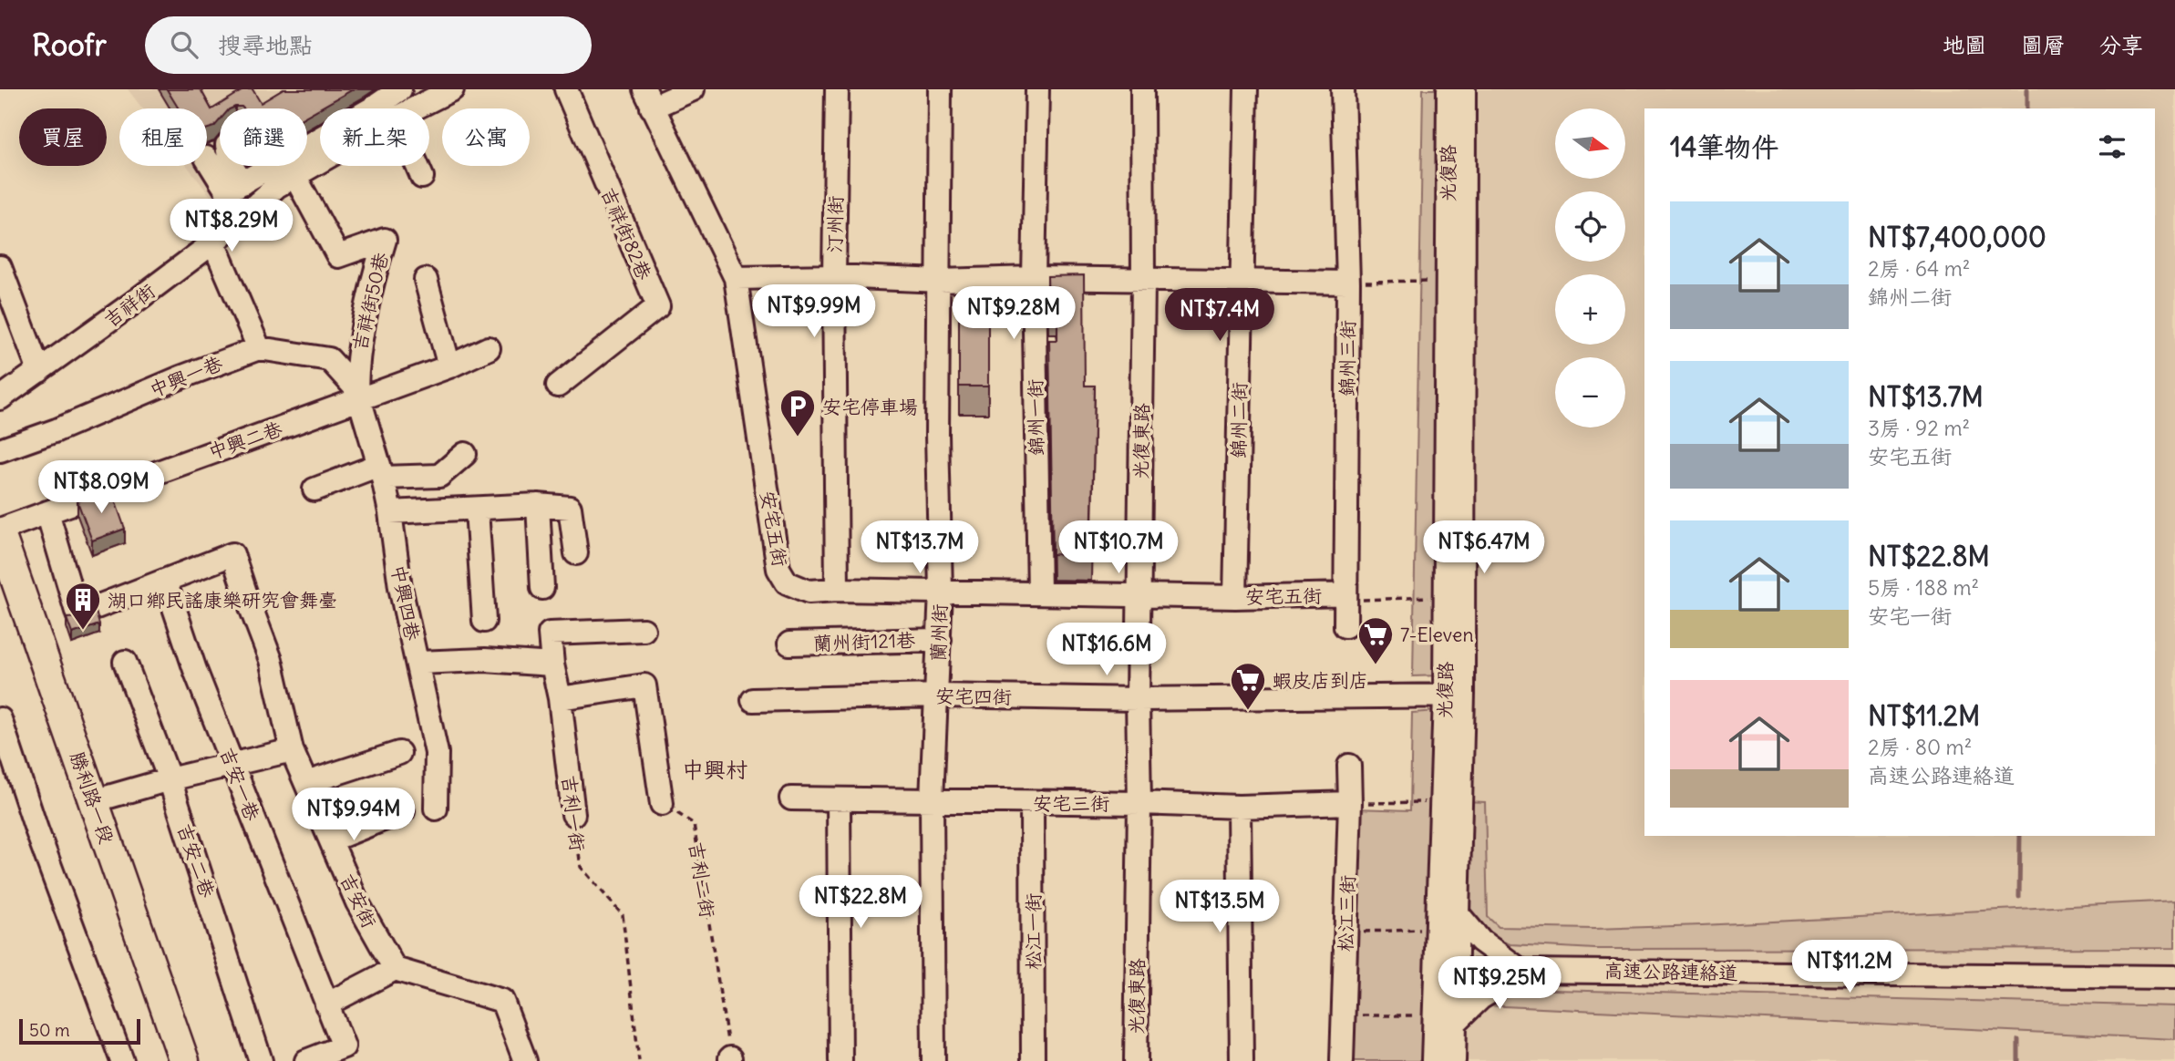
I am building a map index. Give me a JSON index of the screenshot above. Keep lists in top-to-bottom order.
{
  "streets": {
    "main road": ["勝利路一段"],
    "street": [
      "光復路",
      "汀州街",
      "吉祥街82巷",
      "吉祥街50巷",
      "吉祥街",
      "錦州三街",
      "中興一巷",
      "錦州一街",
      "錦州二街",
      "中興二巷",
      "光復東路",
      "安宅五街",
      "中興四巷",
      "蘭州街",
      "蘭州街121巷",
      "安宅四街",
      "吉安一巷",
      "安宅三街",
      "吉利一街",
      "吉安二巷",
      "吉安街",
      "松江三街",
      "松江一街",
      "高速公路連絡道"
    ],
    "path": ["吉利二街"]
  },
  "crossings": [
    ["光復路", "安宅四街"],
    ["光復路", "高速公路連絡道"],
    ["汀州街", "安宅五街"],
    ["吉祥街50巷", "吉祥街"],
    ["吉祥街50巷", "中興一巷"],
    ["吉祥街50巷", "中興二巷"],
    ["吉祥街50巷", "中興四巷"],
    ["錦州三街", "安宅五街"],
    ["中興一巷", "中興二巷"],
    ["中興一巷", "中興四巷"],
    ["錦州一街", "安宅五街"],
    ["錦州二街", "安宅五街"],
    ["中興二巷", "中興四巷"],
    ["中興二巷", "勝利路一段"],
    ["光復東路", "安宅五街"],
    ["光復東路", "安宅四街"],
    ["光復東路", "安宅三街"],
    ["安宅五街", "蘭州街"],
    ["蘭州街", "蘭州街121巷"],
    ["蘭州街", "安宅四街"],
    ["蘭州街", "安宅三街"],
    ["吉安一巷", "吉安街"],
    ["安宅三街", "松江三街"],
    ["安宅三街", "松江一街"]
  ],
  "districts": ["中興村"],
  "places": {
    "parking": ["安宅停車場"],
    "building": ["湖口鄉民謠康樂研究會舞臺"],
    "supermarket": ["7-Eleven", "蝦皮店到店"]
  },
  "scale_bar": "50 m",
  "north": "right",
  "page": {
    "header": "Roofr",
    "search": "搜尋地點",
    "nav": ["地圖", "圖層", "分享"],
    "map_buttons": ["+", "−"],
    "chip": [
      "買屋",
      "租屋",
      "篩選",
      "新上架",
      "公寓"
    ],
    "heading": "14筆物件",
    "list": [
      {
        "name": "NT$7,400,000",
        "note": "2房 · 64 m² · 錦州二街"
      },
      {
        "name": "NT$13.7M",
        "note": "3房 · 92 m² · 安宅五街"
      },
      {
        "name": "NT$22.8M",
        "note": "5房 · 188 m² · 安宅一街"
      },
      {
        "name": "NT$11.2M",
        "note": "2房 · 80 m² · 高速公路連絡道"
      }
    ],
    "price": [
      "NT$8.29M",
      "NT$9.99M",
      "NT$9.28M",
      "NT$7.4M",
      "NT$8.09M",
      "NT$13.7M",
      "NT$10.7M",
      "NT$6.47M",
      "NT$16.6M",
      "NT$9.94M",
      "NT$22.8M",
      "NT$13.5M",
      "NT$11.2M",
      "NT$9.25M"
    ],
    "scale": "50 m"
  }
}
